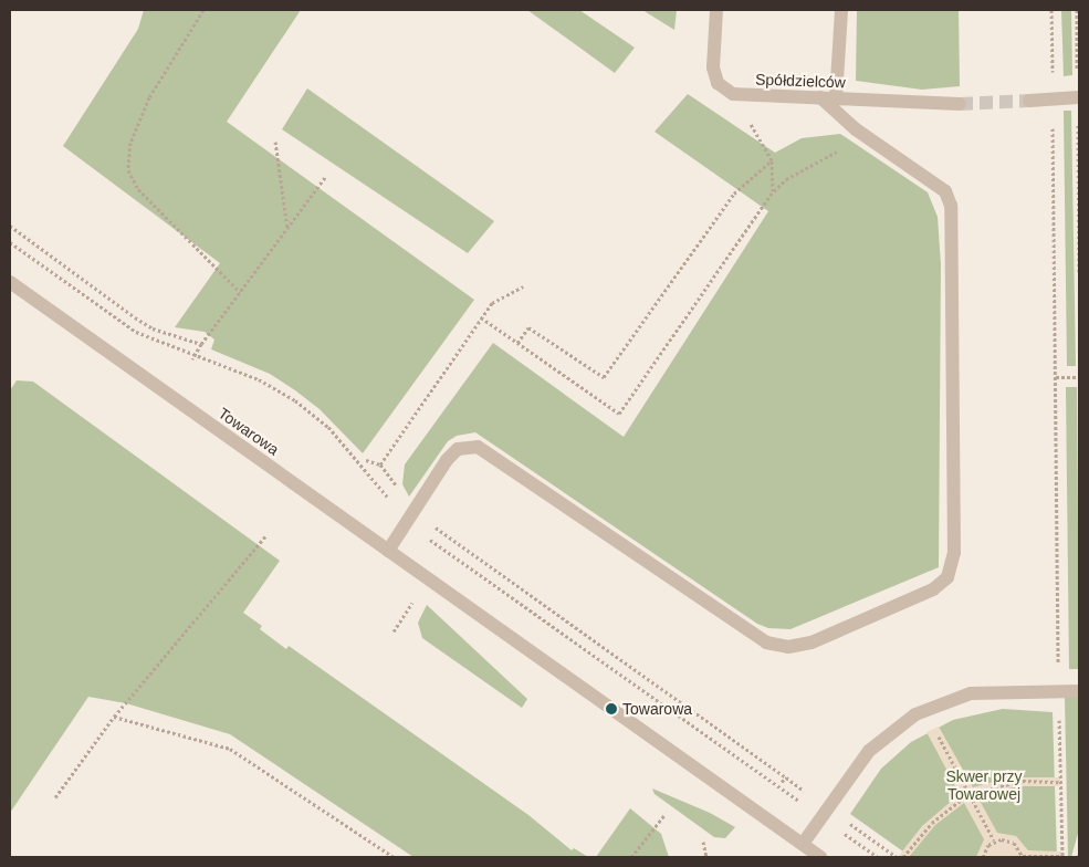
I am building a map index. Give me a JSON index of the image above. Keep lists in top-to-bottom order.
{
  "streets": {
    "street": ["Spółdzielców", "Towarowa"]
  },
  "parks": ["Skwer przy Towarowej"],
  "places": ["Towarowa"]
}
